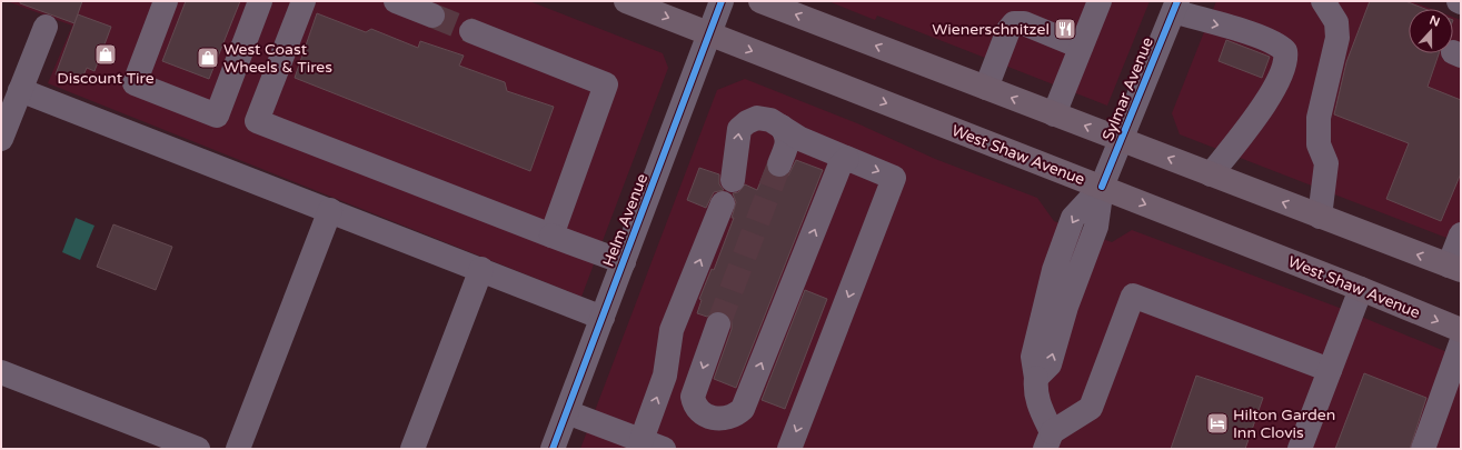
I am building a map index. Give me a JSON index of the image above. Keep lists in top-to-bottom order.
{
  "streets": {
    "main road": ["West Shaw Avenue"],
    "street": ["Sylmar Avenue", "Helm Avenue"]
  },
  "crossings": [
    ["Sylmar Avenue", "West Shaw Avenue"],
    ["West Shaw Avenue", "Helm Avenue"]
  ],
  "places": {
    "restaurant": ["Wienerschnitzel"],
    "shop": ["Discount Tire", "West Coast Wheels & Tires"],
    "hotel": ["Hilton Garden Inn Clovis"]
  },
  "north": "top"
}
